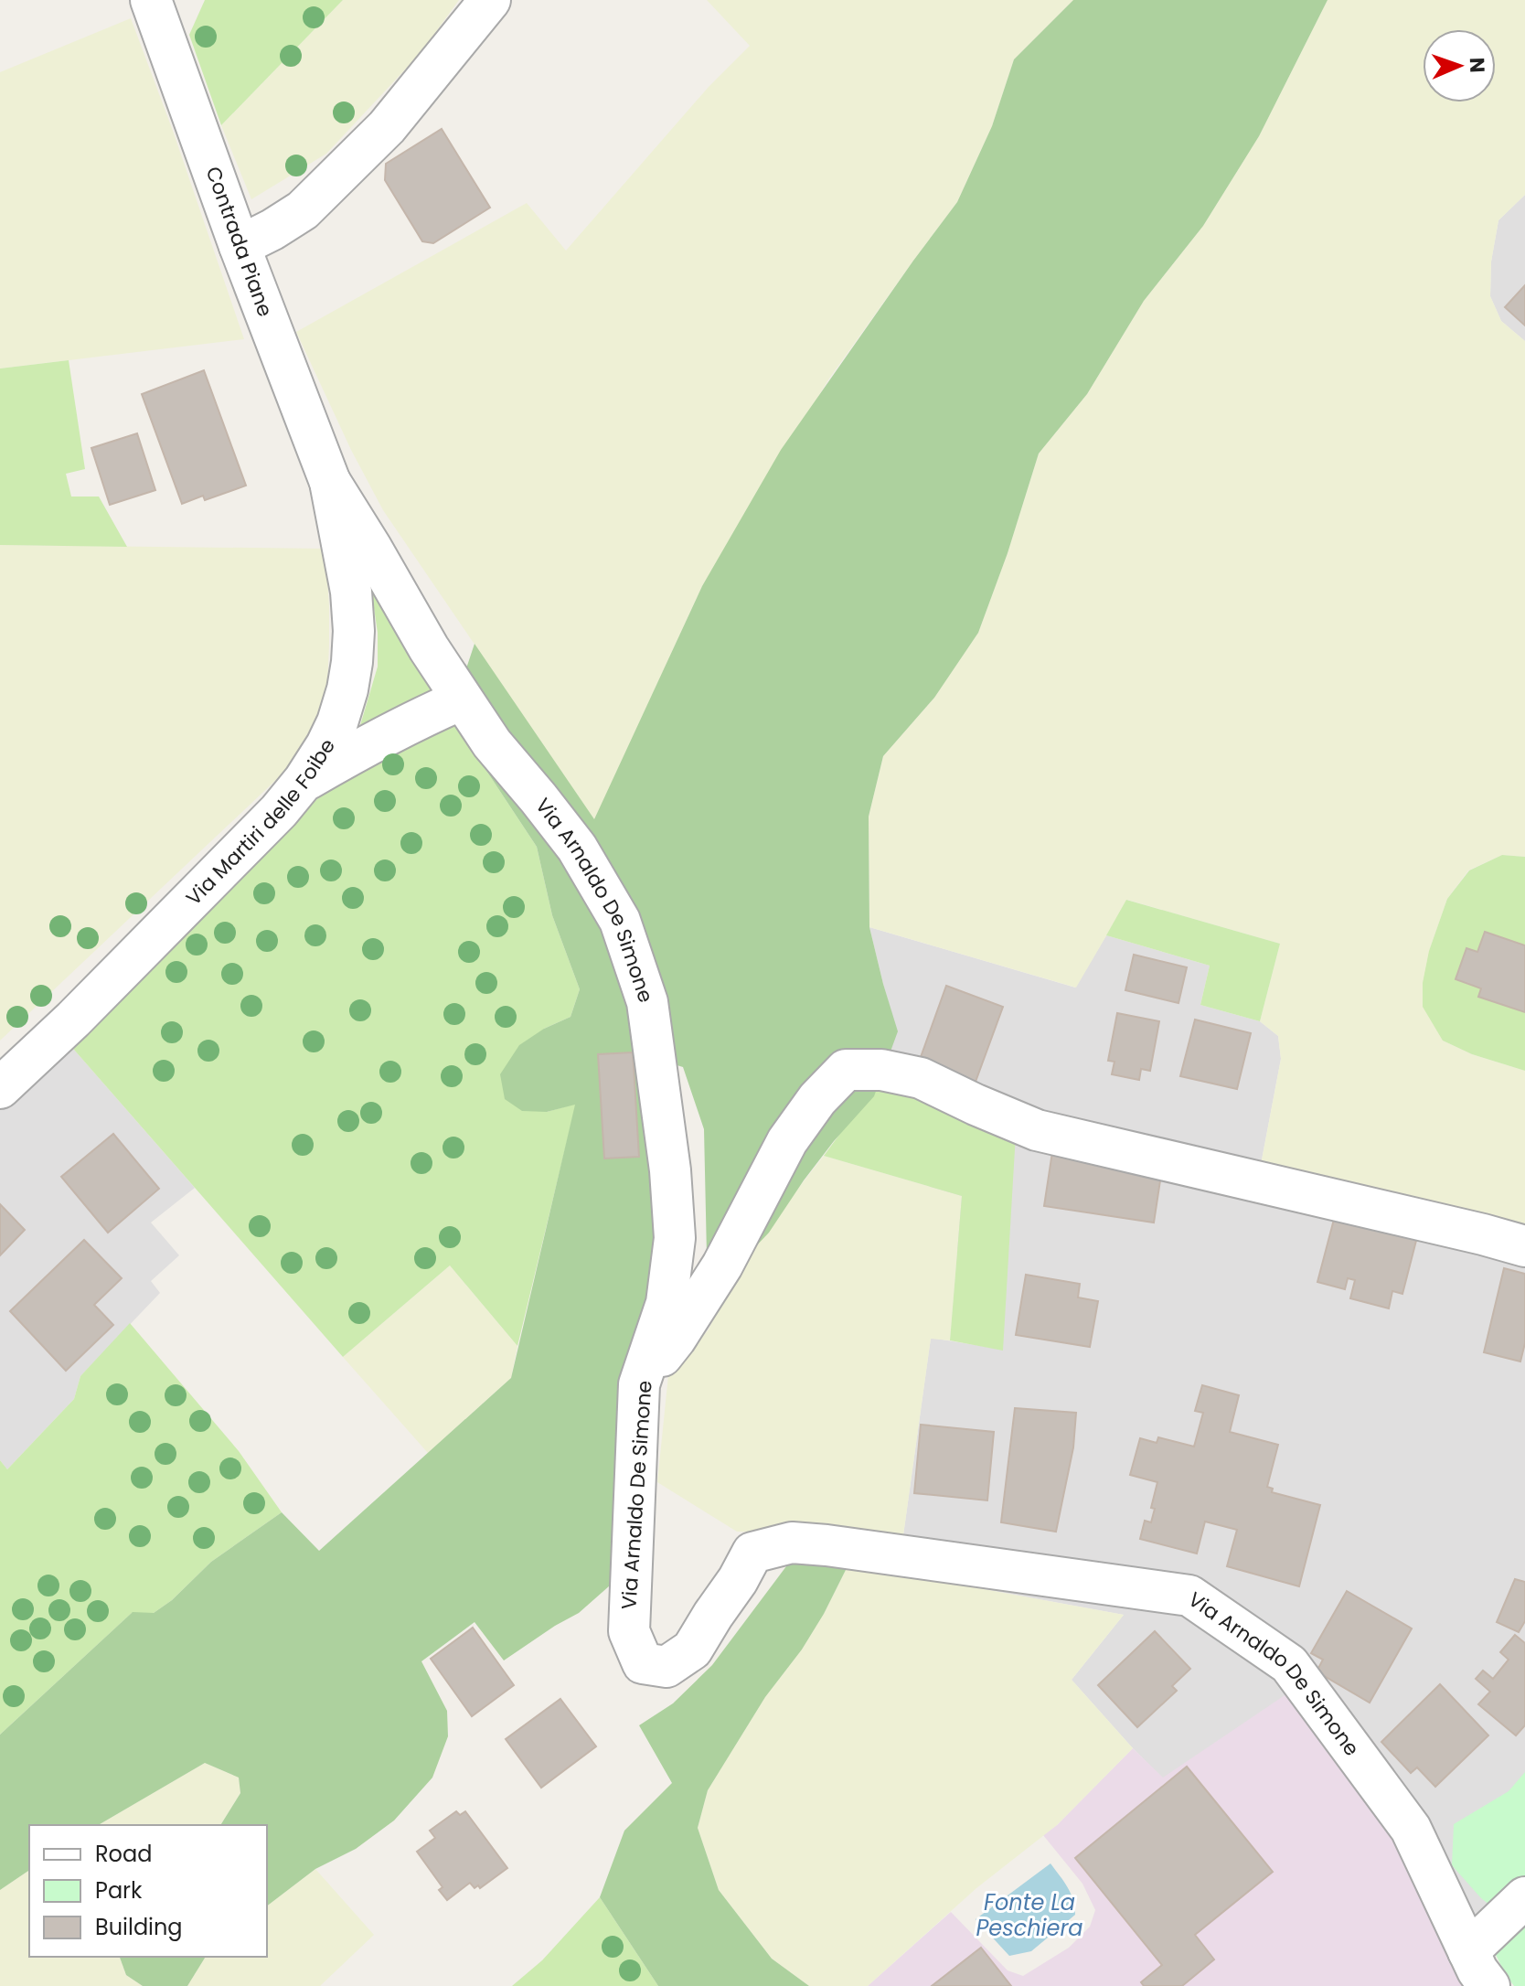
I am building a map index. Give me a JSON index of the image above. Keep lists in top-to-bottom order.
{
  "streets": {
    "street": ["Contrada Piane", "Via Martiri delle Foibe", "Via Arnaldo De Simone"]
  },
  "crossings": [
    ["Contrada Piane", "Via Martiri delle Foibe"],
    ["Contrada Piane", "Via Arnaldo De Simone"],
    ["Via Martiri delle Foibe", "Via Arnaldo De Simone"]
  ],
  "water": ["Fonte La Peschiera"],
  "legend": ["Road", "Park", "Building"],
  "north": "right"
}
